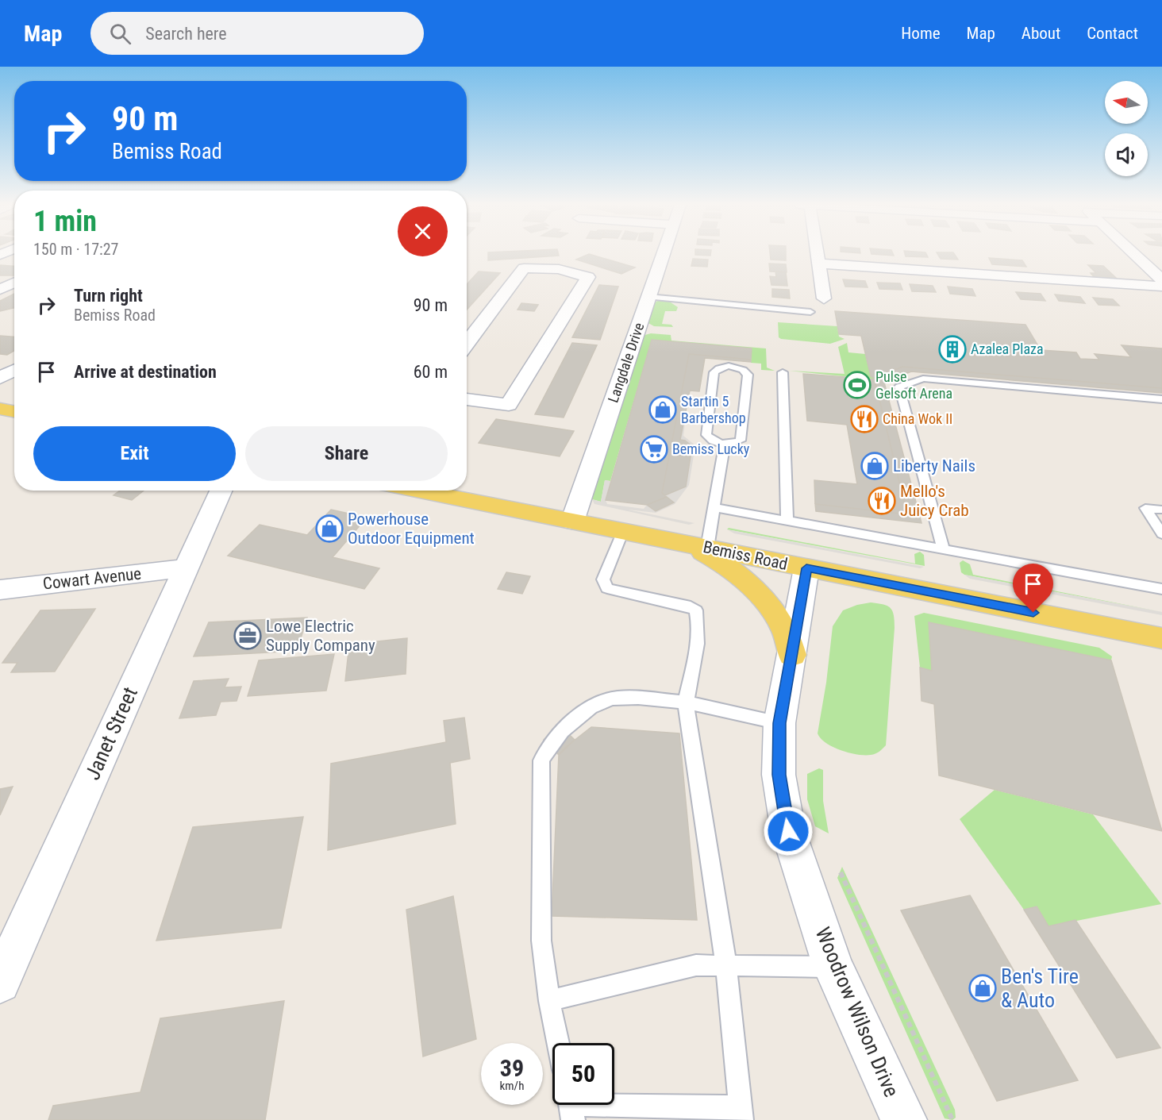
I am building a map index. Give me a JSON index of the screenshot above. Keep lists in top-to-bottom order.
{
  "streets": {
    "main road": ["Bemiss Road"],
    "street": [
      "Langdale Drive",
      "Cowart Avenue",
      "Janet Street",
      "Woodrow Wilson Drive"
    ]
  },
  "crossings": [
    ["Langdale Drive", "Bemiss Road"],
    ["Bemiss Road", "Woodrow Wilson Drive"],
    ["Cowart Avenue", "Janet Street"]
  ],
  "places": {
    "building": ["Azalea Plaza"],
    "sports": ["Pulse Gelsoft Arena"],
    "shop": [
      "Startin 5 Barbershop",
      "Liberty Nails",
      "Powerhouse Outdoor Equipment",
      "Ben's Tire & Auto"
    ],
    "restaurant": ["China Wok II", "Mello's Juicy Crab"],
    "supermarket": ["Bemiss Lucky"],
    "office": ["Lowe Electric Supply Company"]
  },
  "north": "left",
  "page": {
    "header": "Map",
    "search": "Search here",
    "nav": [
      "Home",
      "Map",
      "About",
      "Contact"
    ],
    "turn": ["90 m", "Bemiss Road"],
    "heading": ["1 min", "150 m · 17:27"],
    "list": [
      {
        "name": "Turn right",
        "note": "Bemiss Road",
        "value": "90 m"
      },
      {
        "name": "Arrive at destination",
        "value": "60 m"
      }
    ],
    "buttons": ["Exit", "Share"],
    "speed": "39 km/h",
    "limit": "50"
  }
}
